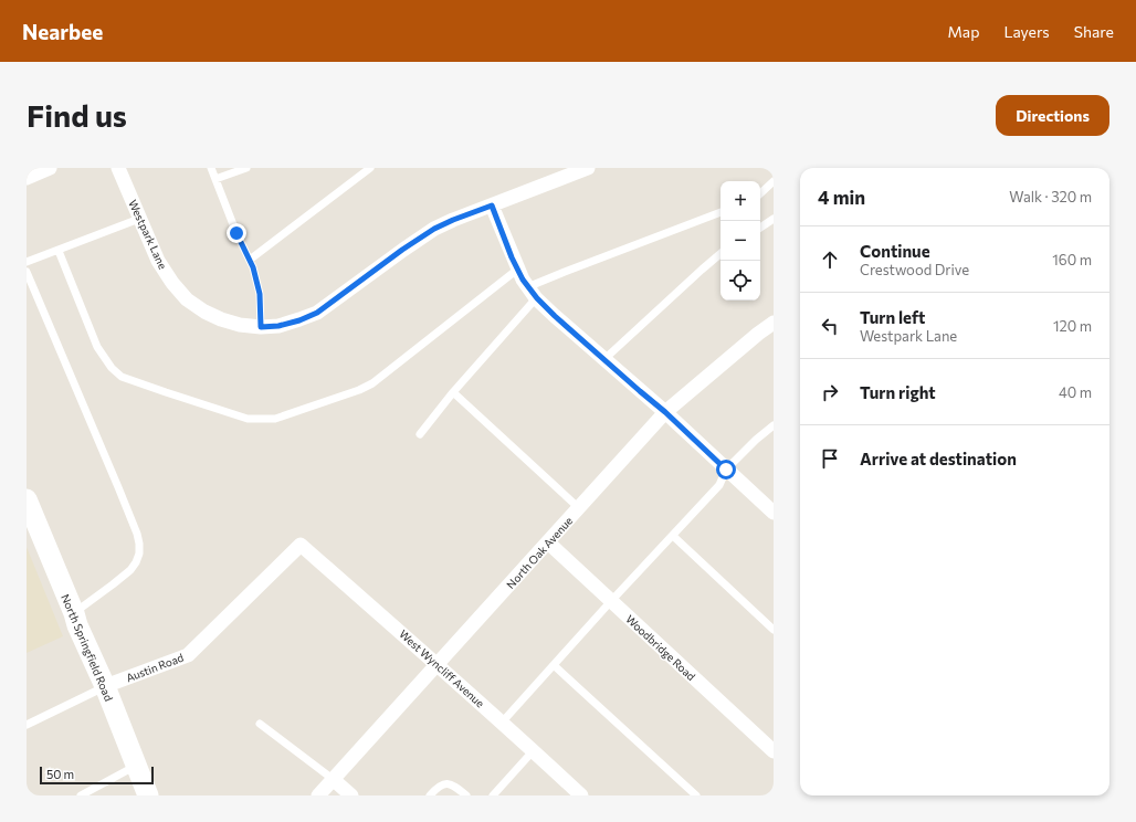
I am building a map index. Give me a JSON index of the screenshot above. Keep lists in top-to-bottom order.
{
  "streets": {
    "main road": ["North Springfield Road"],
    "street": [
      "Westpark Lane",
      "North Oak Avenue",
      "Woodbridge Road",
      "Austin Road",
      "West Wyncliff Avenue"
    ]
  },
  "crossings": [
    ["North Oak Avenue", "Woodbridge Road"],
    ["North Oak Avenue", "West Wyncliff Avenue"],
    ["North Springfield Road", "Austin Road"],
    ["Austin Road", "West Wyncliff Avenue"]
  ],
  "scale_bar": "50 m",
  "page": {
    "header": "Nearbee",
    "nav": ["Map", "Layers", "Share"],
    "buttons": "Directions",
    "title": "Find us",
    "heading": ["4 min", "Walk · 320 m"],
    "map_buttons": ["+", "−"],
    "list": [
      ["Continue", "Crestwood Drive", "160 m"],
      ["Turn left", "Westpark Lane", "120 m"],
      ["Turn right", "40 m"],
      "Arrive at destination"
    ],
    "scale": "50 m"
  }
}
